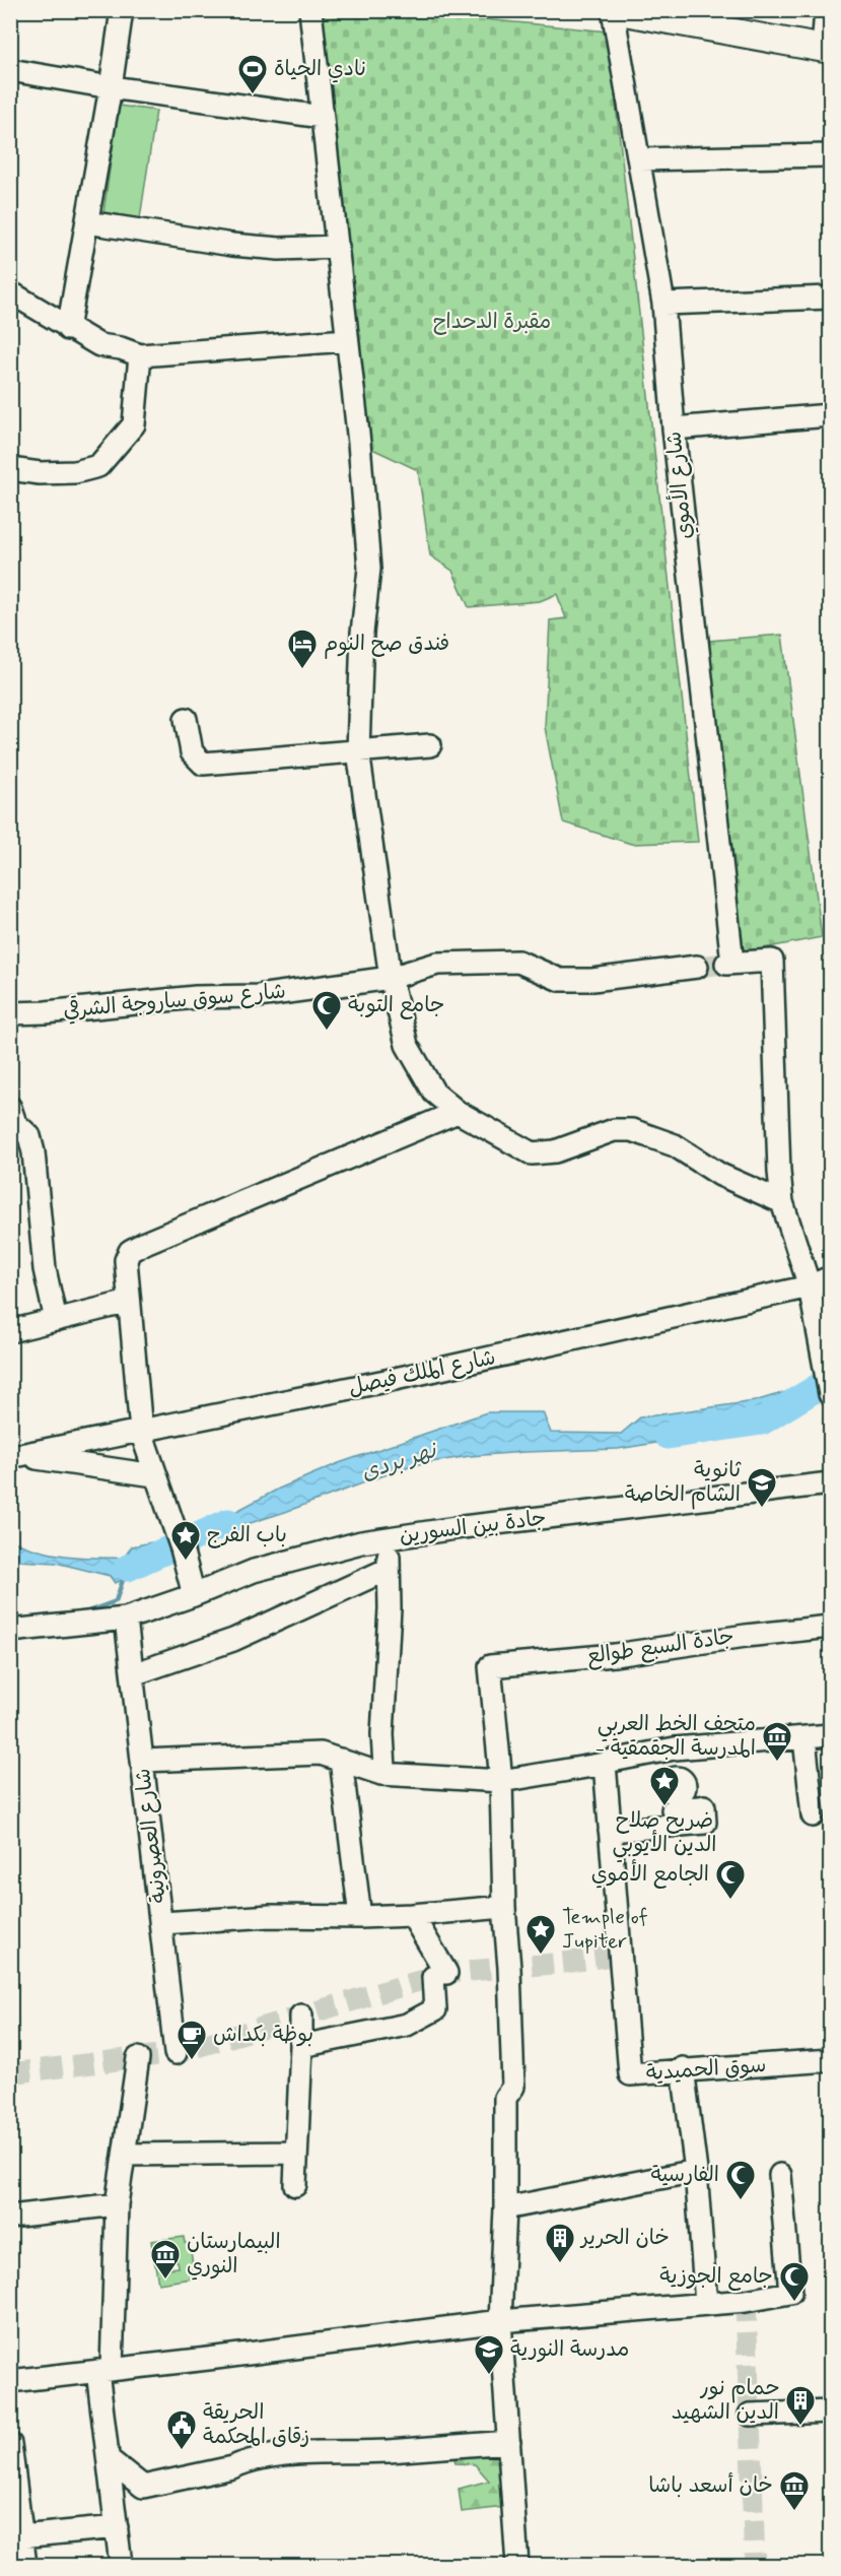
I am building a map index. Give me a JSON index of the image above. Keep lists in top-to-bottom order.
{
  "streets": {
    "street": [
      "شارع الأموي",
      "شارع سوق ساروجة الشرقي",
      "شارع الملك فيصل",
      "جادة بين السورين",
      "جادة السبع طوالع",
      "شارع العصرونية",
      "سوق الحميدية"
    ]
  },
  "crossings": [
    ["جادة بين السورين", "شارع العصرونية"]
  ],
  "water": ["نهر بردى"],
  "parks": ["مقبرة الدحداح"],
  "places": {
    "sports": ["نادي الحياة"],
    "hotel": ["فندق صح النوم"],
    "mosque": [
      "جامع التوبة",
      "الجامع الأموي",
      "الفارسية",
      "جامع الجوزية"
    ],
    "school or university": ["ثانوية الشام الخاصة", "مدرسة النورية"],
    "place": ["باب الفرج", "ضريح صلاح الدين الأيوبي", "Temple of Jupiter"],
    "museum": ["متحف الخط العربي - المدرسة الجقمقية", "البيمارستان النوري", "خان أسعد باشا"],
    "cafe": ["بوظة بكداش"],
    "building": ["خان الحرير", "حمام نور الدين الشهيد"],
    "public building": ["الحريقة زقاق المحكمة"]
  }
}
